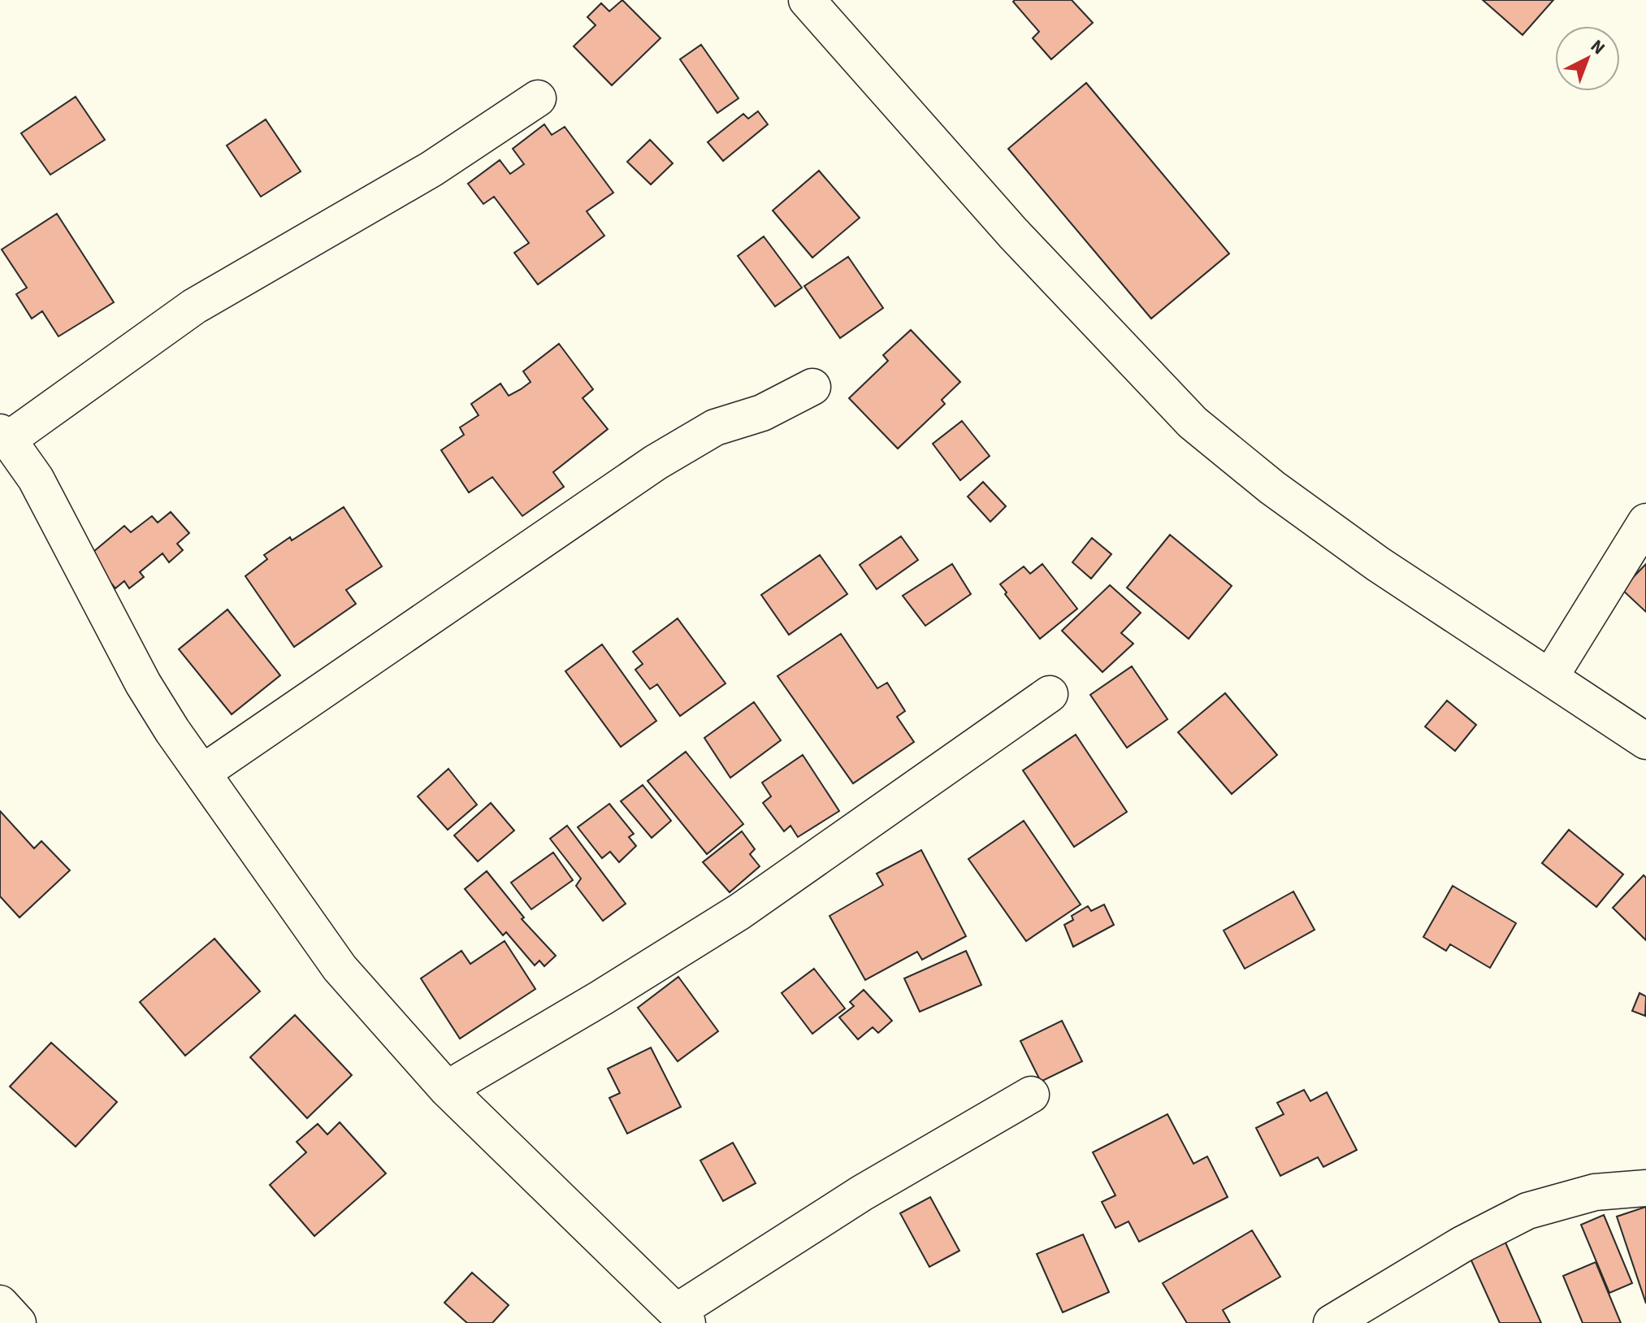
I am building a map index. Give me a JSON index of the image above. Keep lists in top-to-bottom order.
{
  "north": "top right"
}
